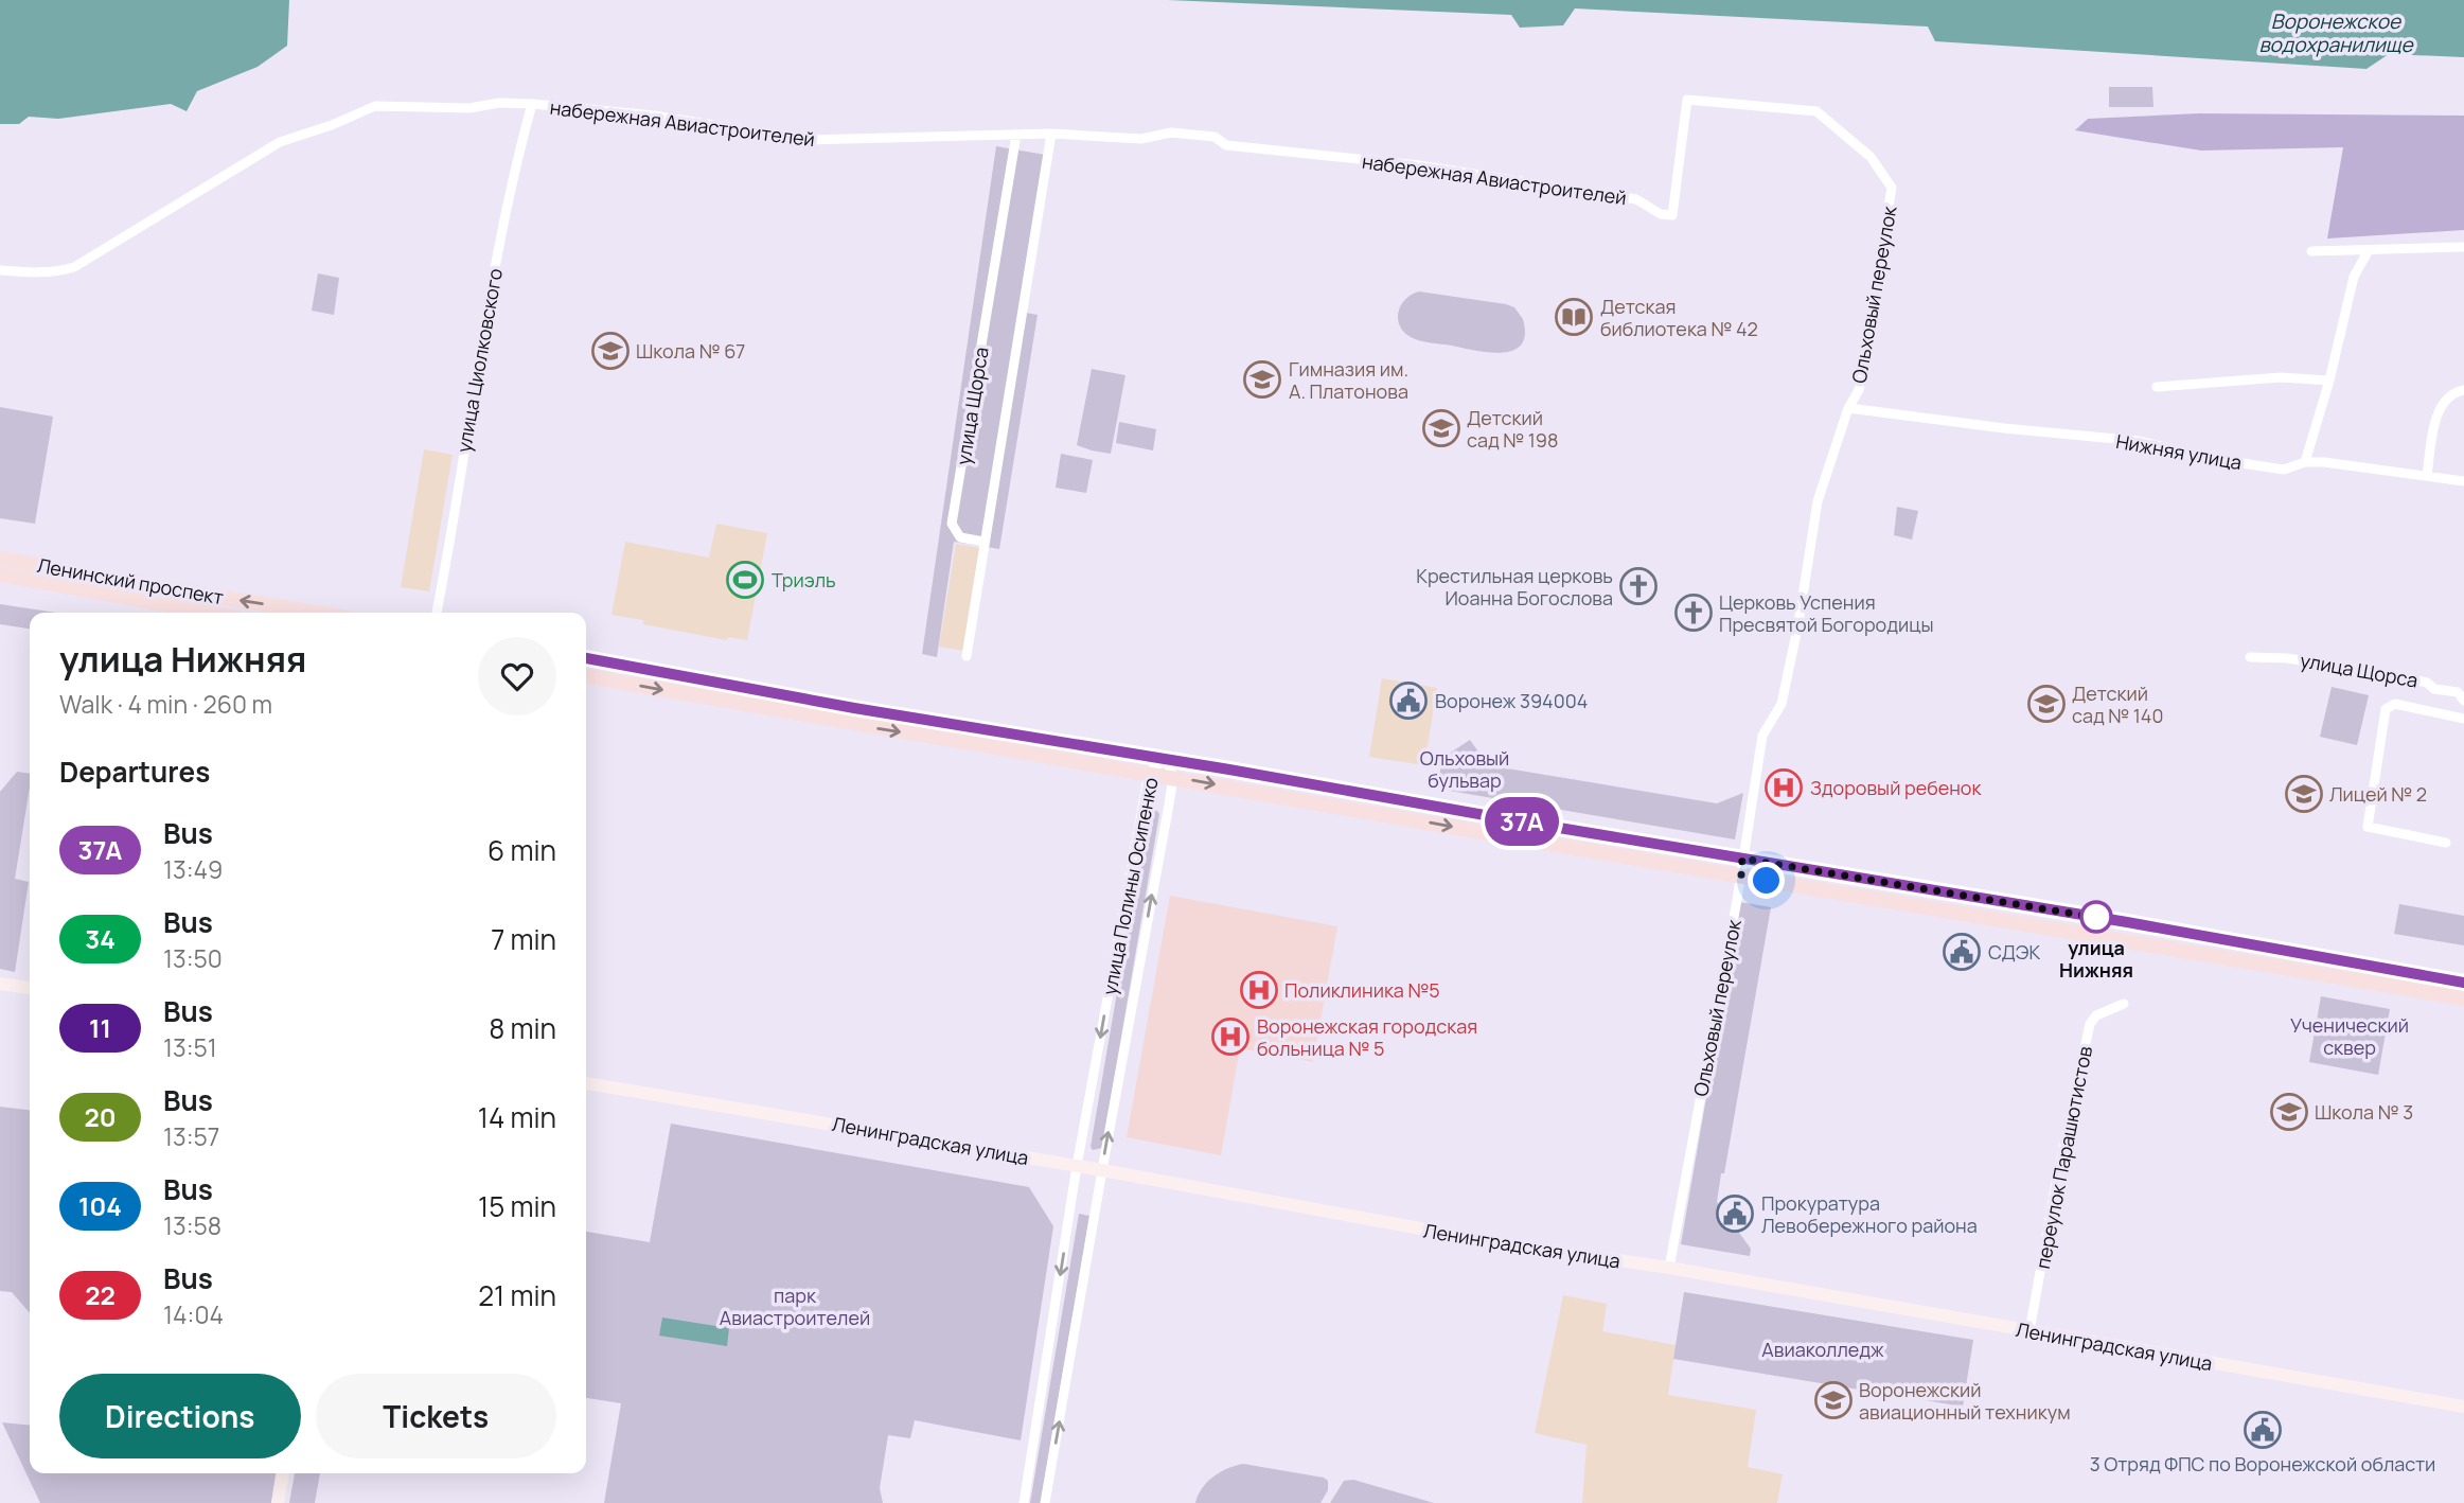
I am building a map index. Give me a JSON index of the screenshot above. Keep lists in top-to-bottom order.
{
  "streets": {
    "main road": ["Ленинский проспект", "Ленинградская улица"],
    "street": [
      "набережная Авиастроителей",
      "Ольховый переулок",
      "улица Циолковского",
      "улица Щорса",
      "Нижняя улица",
      "улица Полины Осипенко",
      "переулок Парашютистов"
    ]
  },
  "crossings": [
    ["набережная Авиастроителей", "Ольховый переулок"],
    ["набережная Авиастроителей", "улица Циолковского"],
    ["набережная Авиастроителей", "улица Щорса"],
    ["Ольховый переулок", "Нижняя улица"],
    ["Ольховый переулок", "Ленинградская улица"],
    ["улица Полины Осипенко", "Ленинградская улица"],
    ["Ленинградская улица", "переулок Парашютистов"]
  ],
  "water": ["Воронежское водохранилище"],
  "parks": [
    "Ольховый бульвар",
    "Ученический сквер",
    "парк Авиастроителей",
    "Авиаколледж"
  ],
  "places": {
    "library": ["Детская библиотека № 42"],
    "school or university": [
      "Школа № 67",
      "Гимназия им. А. Платонова",
      "Детский сад № 198",
      "Детский сад № 140",
      "Лицей № 2",
      "Школа № 3",
      "Воронежский авиационный техникум"
    ],
    "sports": ["Триэль"],
    "church": ["Крестильная церковь Иоанна Богослова", "Церковь Успения Пресвятой Богородицы"],
    "public building": [
      "Воронеж 394004",
      "СДЭК",
      "Прокуратура Левобережного района",
      "3 Отряд ФПС по Воронежской области"
    ],
    "hospital": ["Здоровый ребенок", "Поликлиника №5", "Воронежская городская больница № 5"],
    "other": ["улица Нижняя"]
  },
  "lines": ["bus line 37А"],
  "page": {
    "on_map": "37А",
    "heading": [
      ["улица Нижняя", "Walk · 4 min · 260 m"],
      "Departures"
    ],
    "list": [
      {
        "mark": "37А",
        "name": "Bus",
        "note": "13:49",
        "value": "6 min"
      },
      {
        "mark": "34",
        "name": "Bus",
        "note": "13:50",
        "value": "7 min"
      },
      {
        "mark": "11",
        "name": "Bus",
        "note": "13:51",
        "value": "8 min"
      },
      {
        "mark": "20",
        "name": "Bus",
        "note": "13:57",
        "value": "14 min"
      },
      {
        "mark": "104",
        "name": "Bus",
        "note": "13:58",
        "value": "15 min"
      },
      {
        "mark": "22",
        "name": "Bus",
        "note": "14:04",
        "value": "21 min"
      }
    ],
    "buttons": ["Directions", "Tickets"]
  }
}
